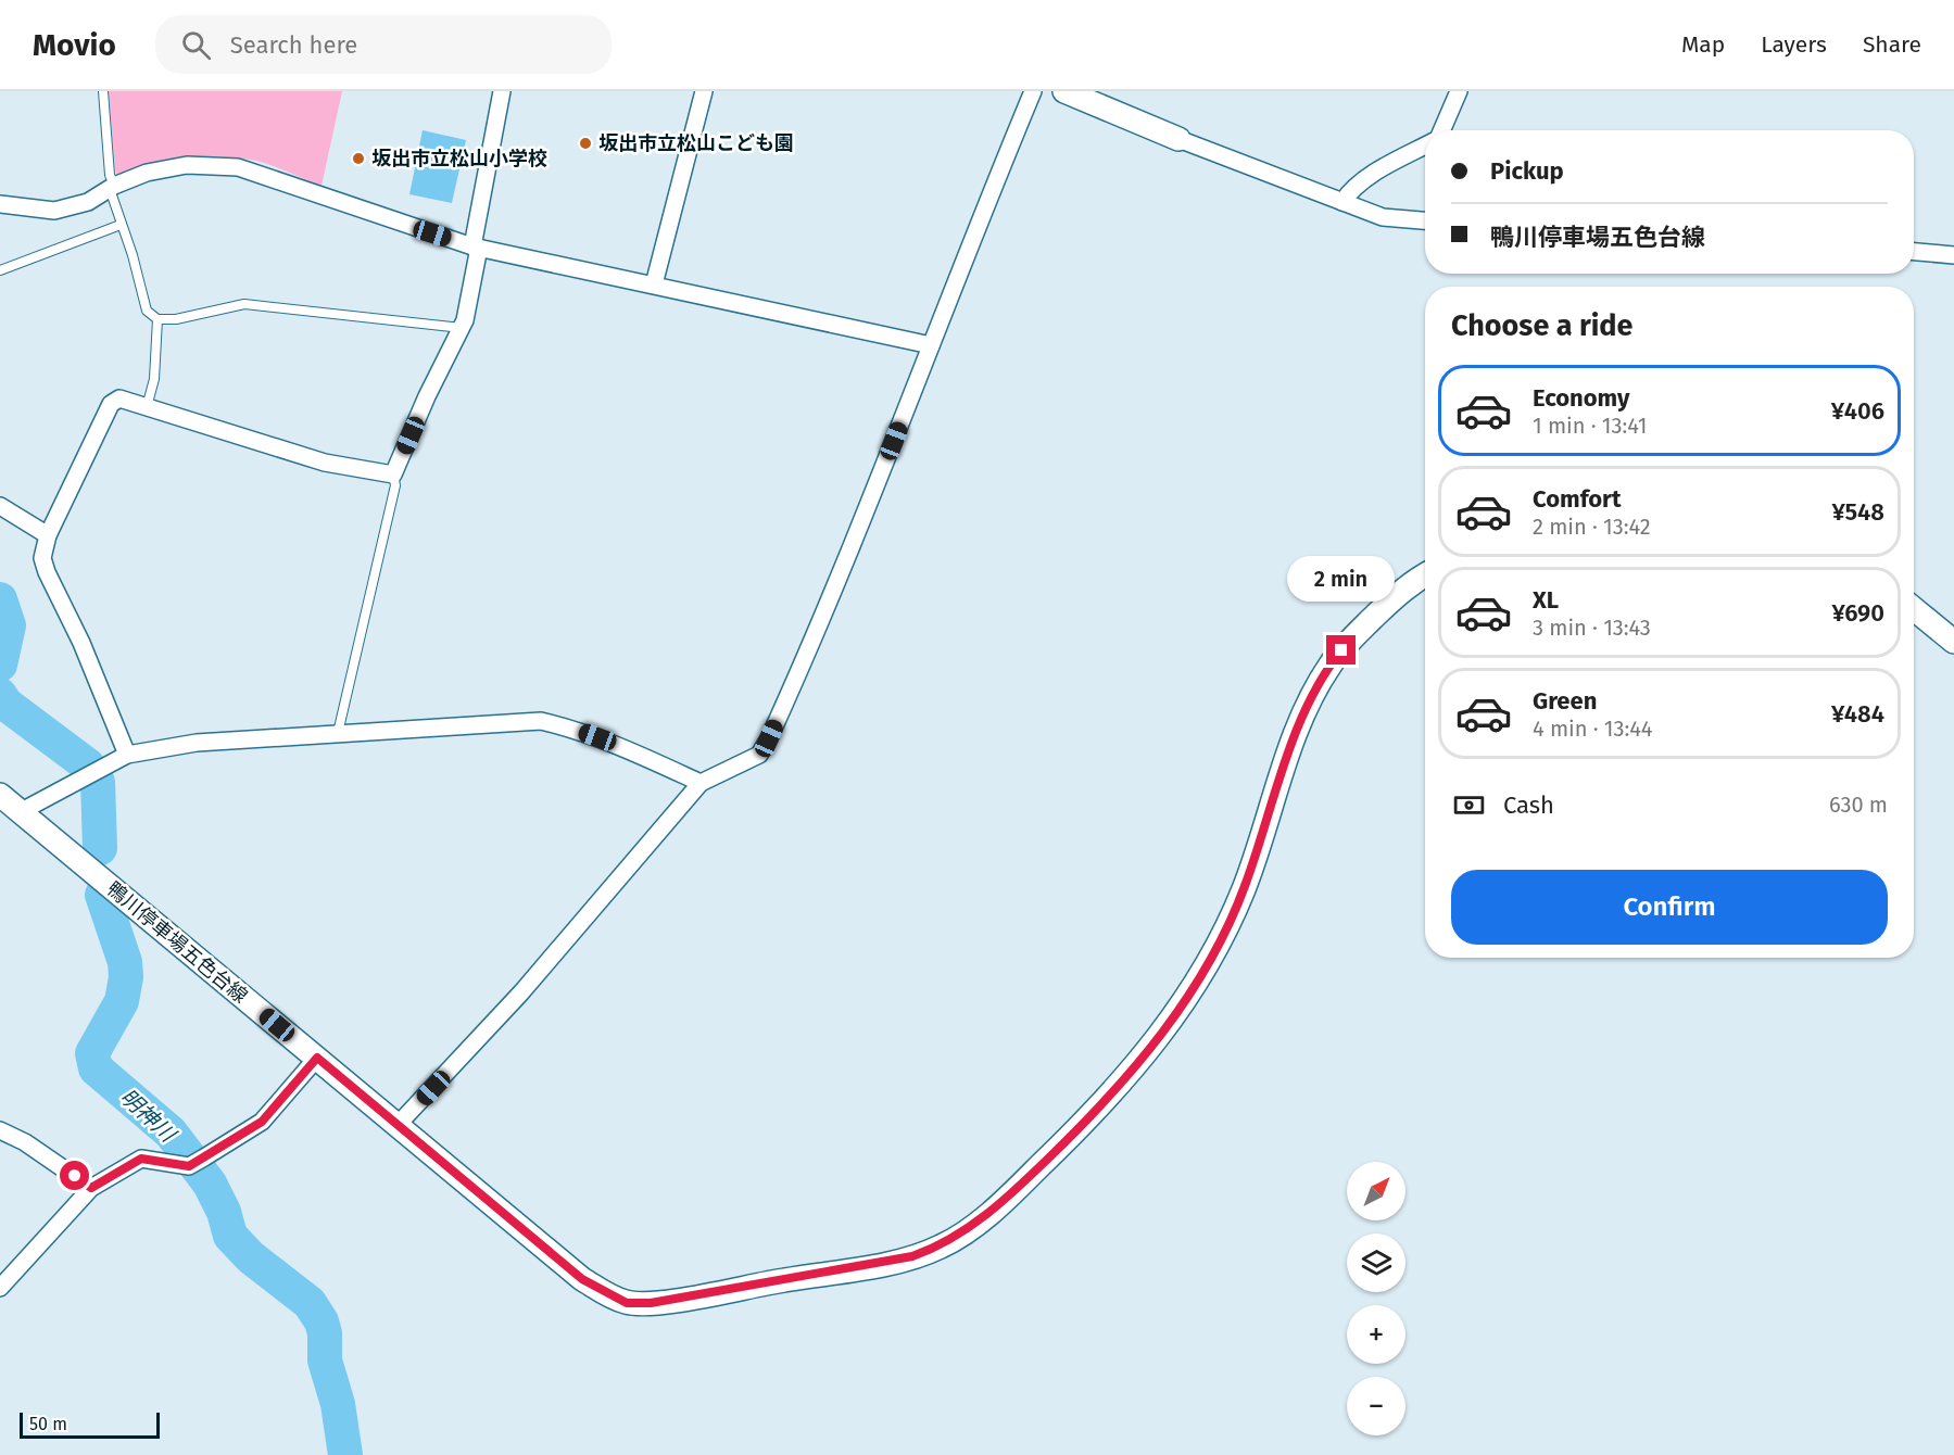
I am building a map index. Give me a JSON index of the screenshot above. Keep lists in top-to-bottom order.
{
  "streets": {
    "main road": ["鴨川停車場五色台線"]
  },
  "water": ["明神川"],
  "places": ["坂出市立松山こども園", "坂出市立松山小学校"],
  "scale_bar": "50 m",
  "north": "top right",
  "page": {
    "header": "Movio",
    "search": "Search here",
    "nav": ["Map", "Layers", "Share"],
    "banner": ["Pickup", "鴨川停車場五色台線"],
    "heading": "Choose a ride",
    "list": [
      {
        "name": "Economy",
        "note": "1 min · 13:41",
        "value": "¥406"
      },
      {
        "name": "Comfort",
        "note": "2 min · 13:42",
        "value": "¥548"
      },
      {
        "name": "XL",
        "note": "3 min · 13:43",
        "value": "¥690"
      },
      {
        "name": "Green",
        "note": "4 min · 13:44",
        "value": "¥484"
      }
    ],
    "bubble": "2 min",
    "pay": ["Cash", "630 m"],
    "buttons": "Confirm",
    "map_buttons": ["+", "−"],
    "scale": "50 m"
  }
}
